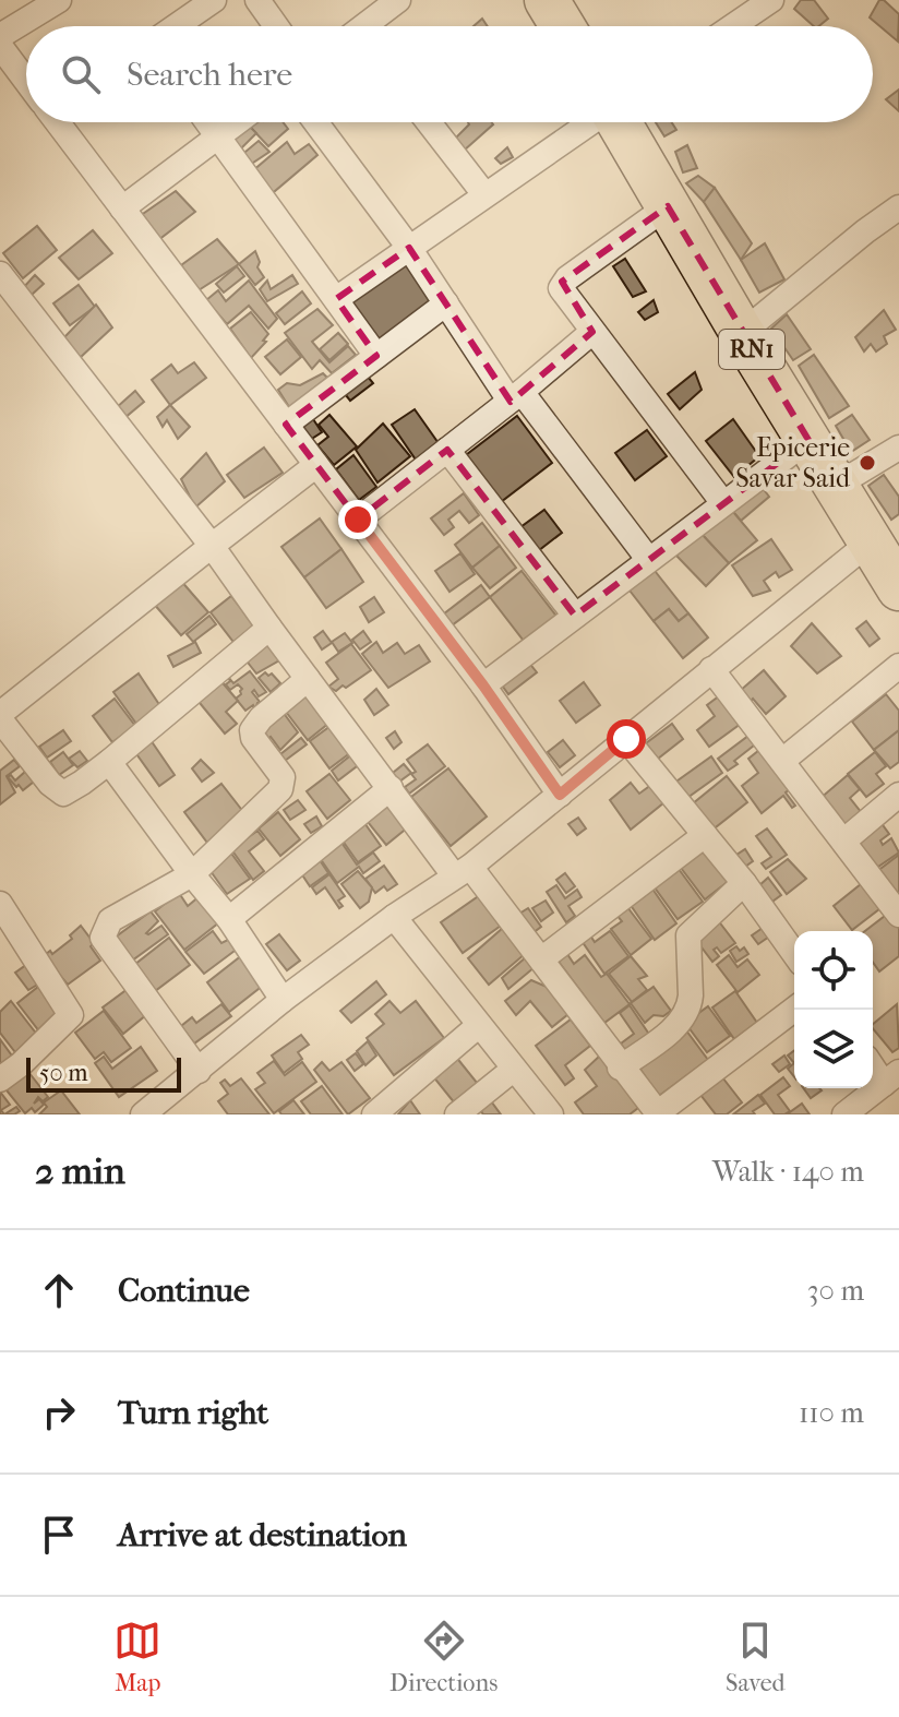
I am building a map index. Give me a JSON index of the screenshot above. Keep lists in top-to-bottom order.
{
  "streets": {
    "highway": ["RN1"]
  },
  "places": ["Epicerie Savar Said"],
  "scale_bar": "50 m",
  "page": {
    "search": "Search here",
    "scale": "50 m",
    "heading": ["2 min", "Walk · 140 m"],
    "list": [
      ["Continue", "30 m"],
      ["Turn right", "110 m"],
      "Arrive at destination"
    ],
    "nav": ["Map", "Directions", "Saved"]
  }
}
